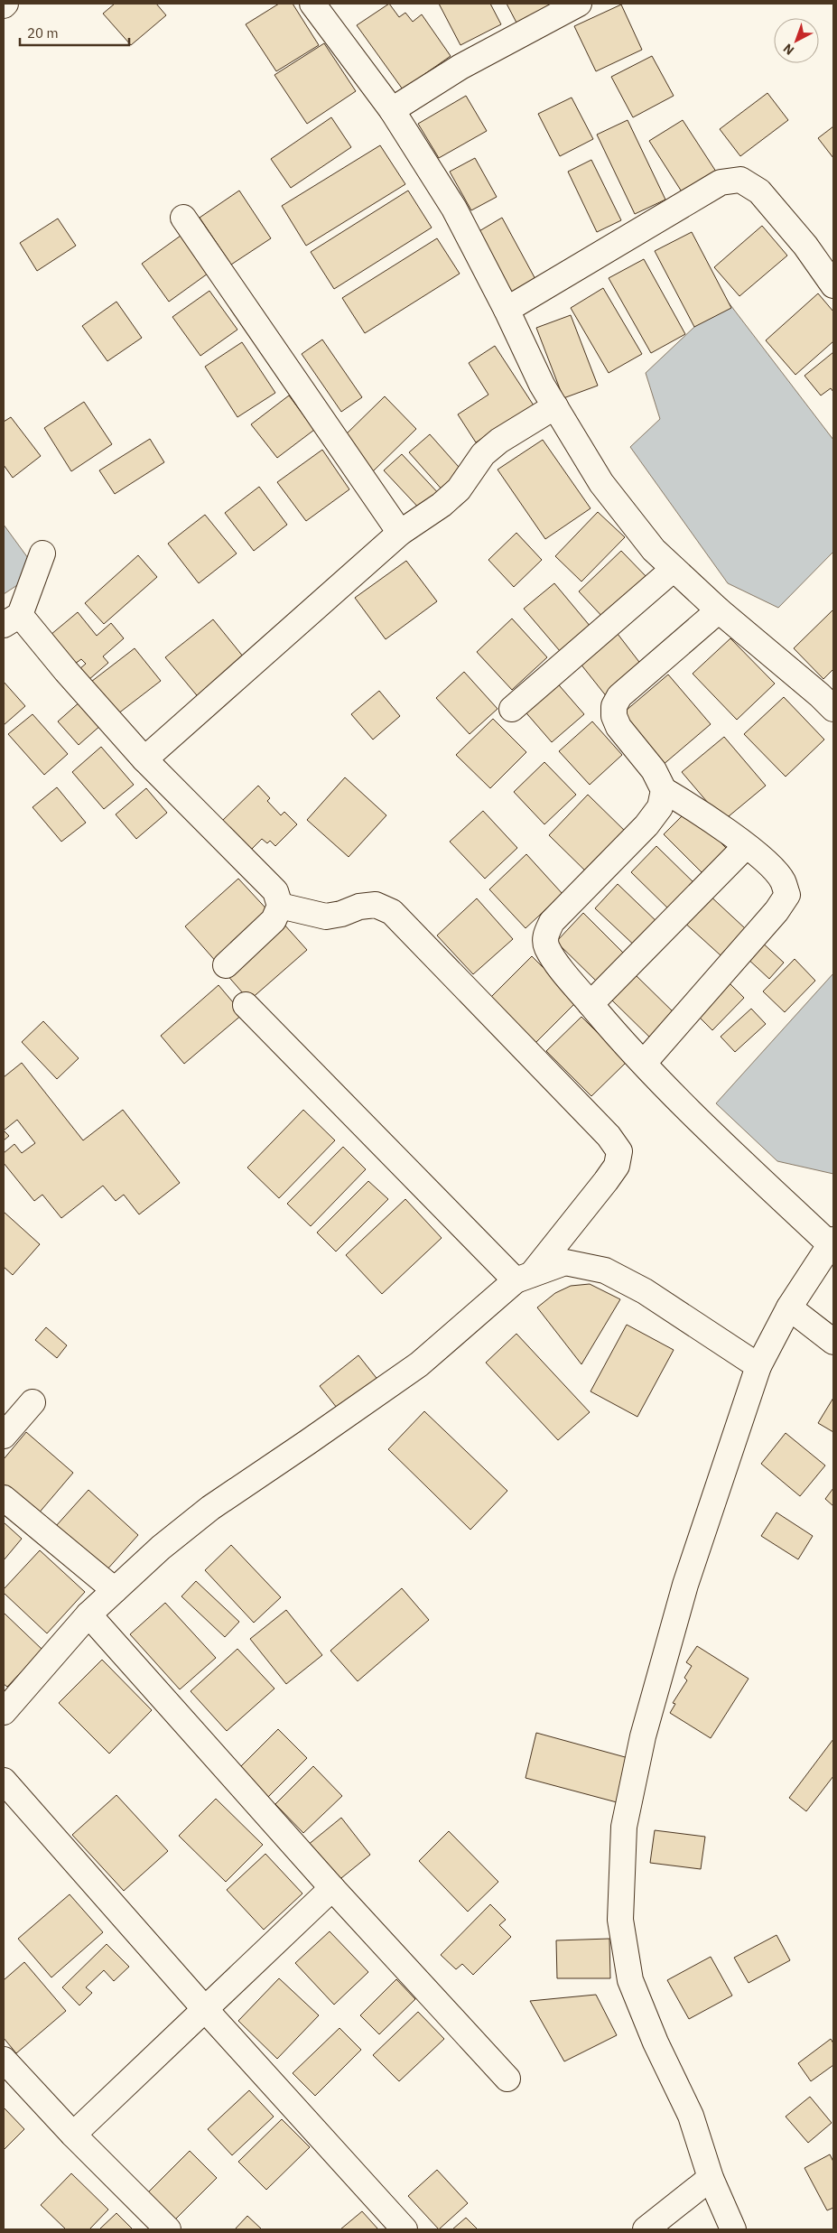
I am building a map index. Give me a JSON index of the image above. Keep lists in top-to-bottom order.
{
  "scale_bar": "20 m",
  "north": "bottom left"
}
